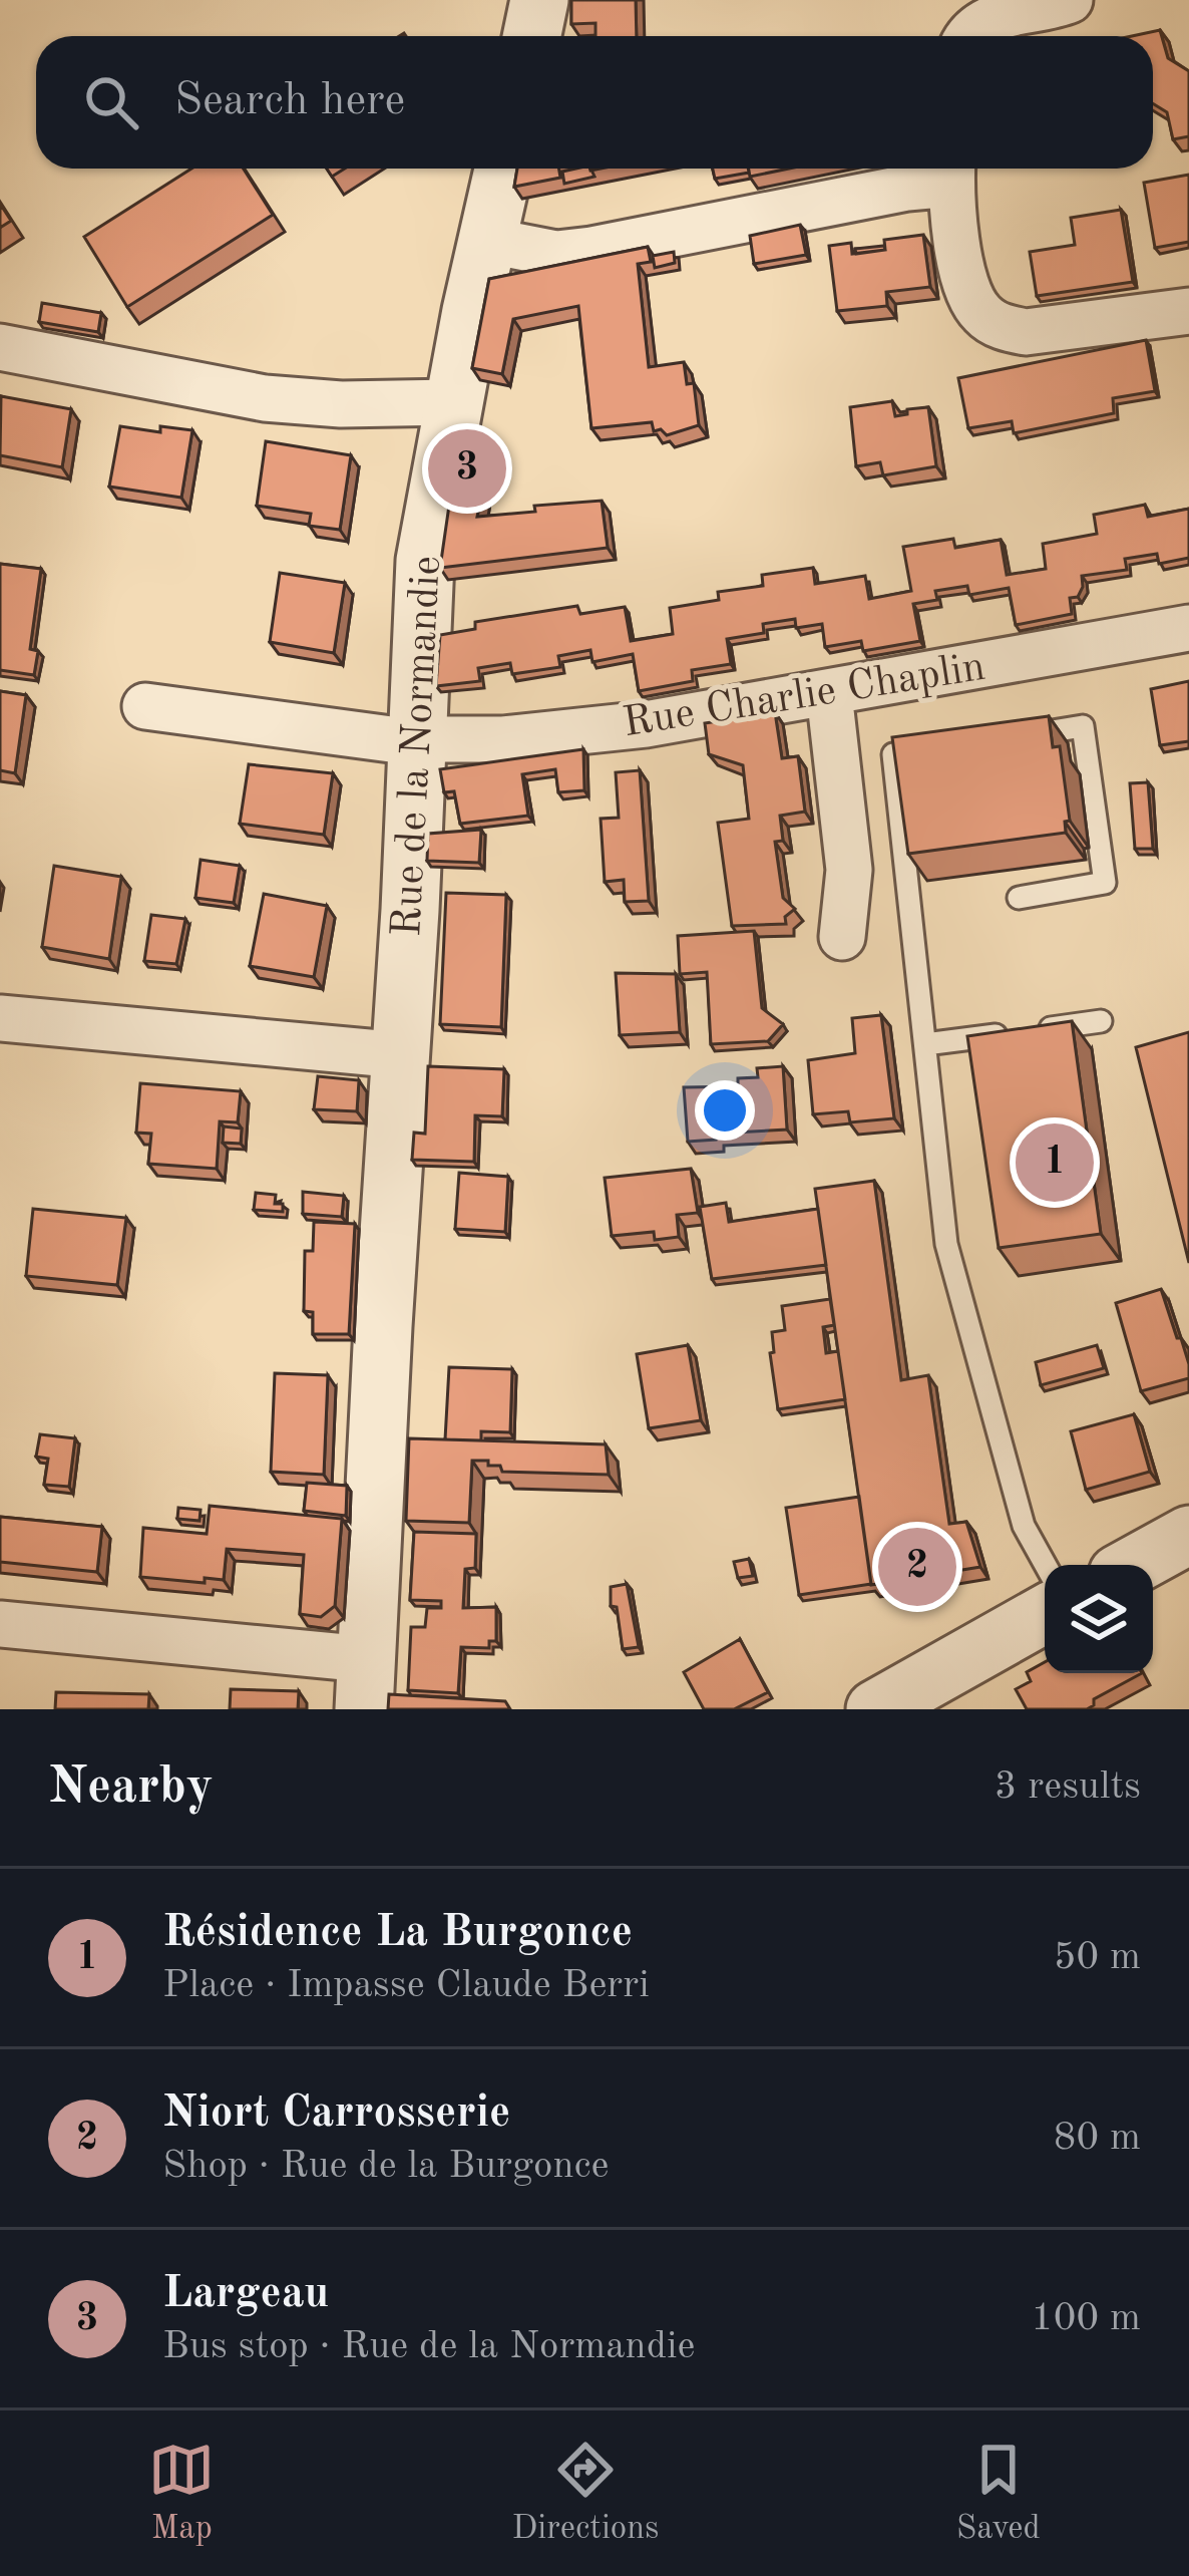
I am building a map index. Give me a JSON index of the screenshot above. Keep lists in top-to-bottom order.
{
  "streets": {
    "street": ["Rue Charlie Chaplin", "Rue de la Normandie"]
  },
  "crossings": [
    ["Rue Charlie Chaplin", "Rue de la Normandie"]
  ],
  "page": {
    "search": "Search here",
    "pins": ["3", "1", "2"],
    "heading": ["Nearby", "3 results"],
    "list": [
      {
        "mark": "1",
        "name": "Résidence La Burgonce",
        "note": "Place · Impasse Claude Berri",
        "value": "50 m"
      },
      {
        "mark": "2",
        "name": "Niort Carrosserie",
        "note": "Shop · Rue de la Burgonce",
        "value": "80 m"
      },
      {
        "mark": "3",
        "name": "Largeau",
        "note": "Bus stop · Rue de la Normandie",
        "value": "100 m"
      }
    ],
    "nav": ["Map", "Directions", "Saved"]
  }
}
